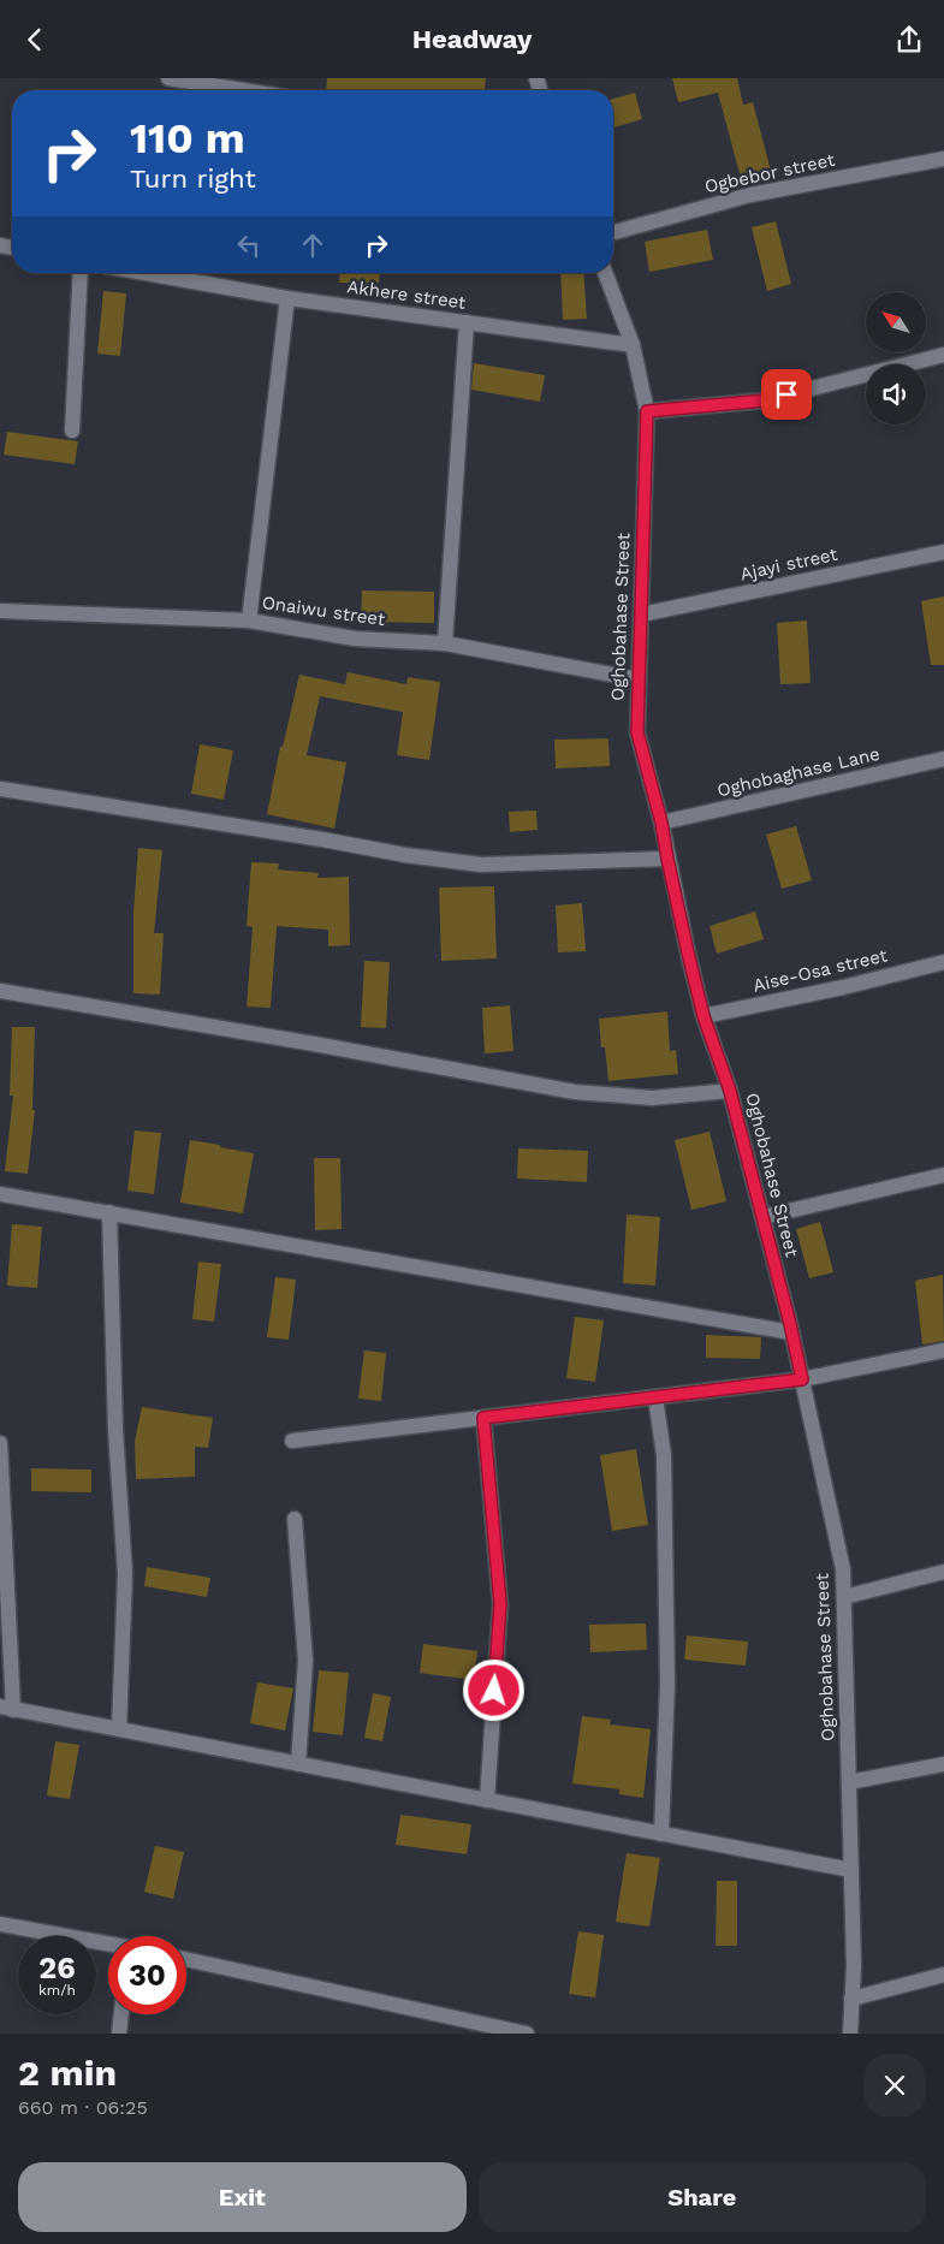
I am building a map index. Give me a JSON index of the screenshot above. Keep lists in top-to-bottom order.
{
  "streets": {
    "street": [
      "Ogbebor street",
      "Akhere street",
      "Ajayi street",
      "Onaiwu street",
      "Oghobahase Street",
      "Oghobaghase Lane",
      "Aise-Osa street"
    ]
  },
  "crossings": [
    ["Akhere street", "Oghobahase Street"],
    ["Ajayi street", "Oghobahase Street"],
    ["Onaiwu street", "Oghobahase Street"],
    ["Oghobahase Street", "Oghobaghase Lane"],
    ["Oghobahase Street", "Aise-Osa street"]
  ],
  "north": "top left",
  "page": {
    "header": "Headway",
    "turn": ["110 m", "Turn right"],
    "speed": "26 km/h",
    "limit": "30",
    "heading": ["2 min", "660 m · 06:25"],
    "buttons": ["Exit", "Share"]
  }
}
